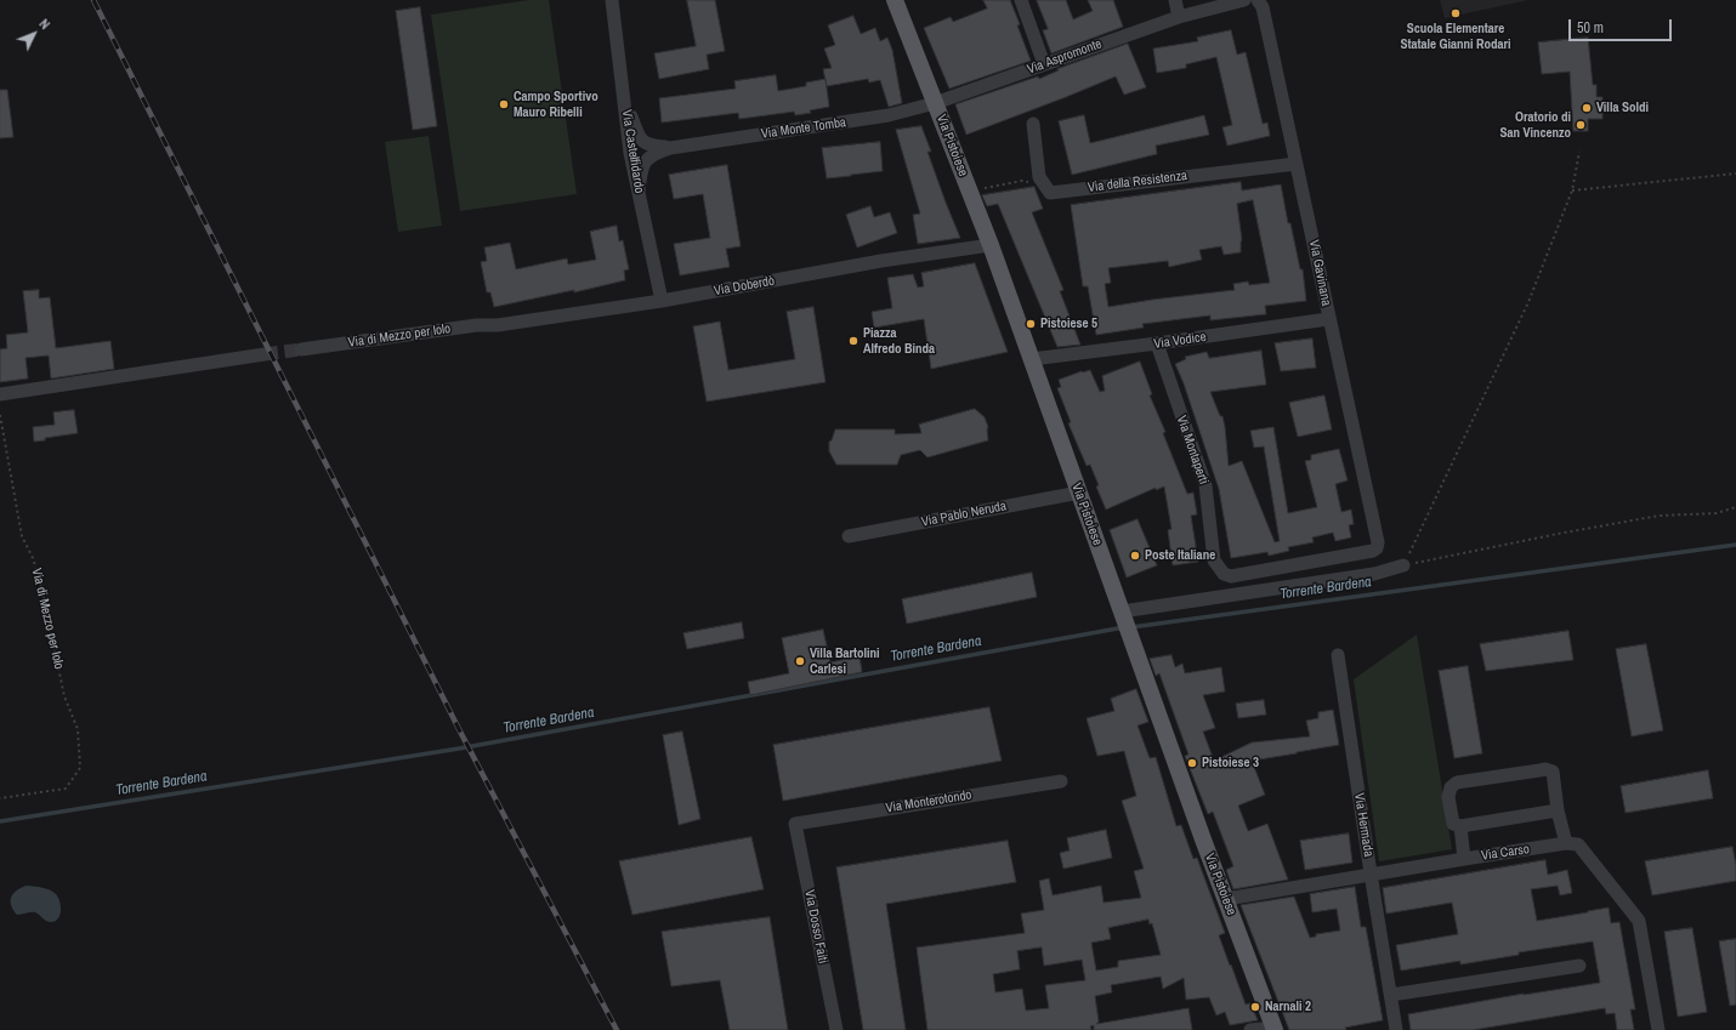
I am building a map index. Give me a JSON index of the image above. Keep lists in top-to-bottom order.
{
  "streets": {
    "main road": ["Via Pistoiese"],
    "street": [
      "Via Aspromonte",
      "Via Monte Tomba",
      "Via Castelfidardo",
      "Via della Resistenza",
      "Via Gavinana",
      "Via Doberdò",
      "Via di Mezzo per Iolo",
      "Via Vodice",
      "Via Montaperti",
      "Via Pablo Neruda",
      "Via Monterotondo",
      "Via Hermada",
      "Via Carso",
      "Via Dosso Faiti"
    ]
  },
  "crossings": [
    ["Via Aspromonte", "Via Monte Tomba"],
    ["Via Aspromonte", "Via Pistoiese"],
    ["Via Monte Tomba", "Via Pistoiese"],
    ["Via Monte Tomba", "Via Castelfidardo"],
    ["Via Pistoiese", "Via Doberdò"],
    ["Via Pistoiese", "Via Vodice"],
    ["Via Pistoiese", "Via Pablo Neruda"],
    ["Via Pistoiese", "Via Carso"],
    ["Via Castelfidardo", "Via Doberdò"],
    ["Via della Resistenza", "Via Gavinana"],
    ["Via Gavinana", "Via Vodice"],
    ["Via Gavinana", "Via Montaperti"],
    ["Via Doberdò", "Via di Mezzo per Iolo"],
    ["Via Vodice", "Via Montaperti"],
    ["Via Monterotondo", "Via Dosso Faiti"],
    ["Via Hermada", "Via Carso"]
  ],
  "water": ["Torrente Bardena"],
  "places": [
    "Scuola Elementare Statale Gianni Rodari",
    "Campo Sportivo Mauro Ribelli",
    "Villa Soldi",
    "Oratorio di San Vincenzo",
    "Pistoiese 5",
    "Piazza Alfredo Binda",
    "Poste Italiane",
    "Villa Bartolini Carlesi",
    "Pistoiese 3",
    "Narnali 2"
  ],
  "scale_bar": "50 m",
  "north": "top right"
}
